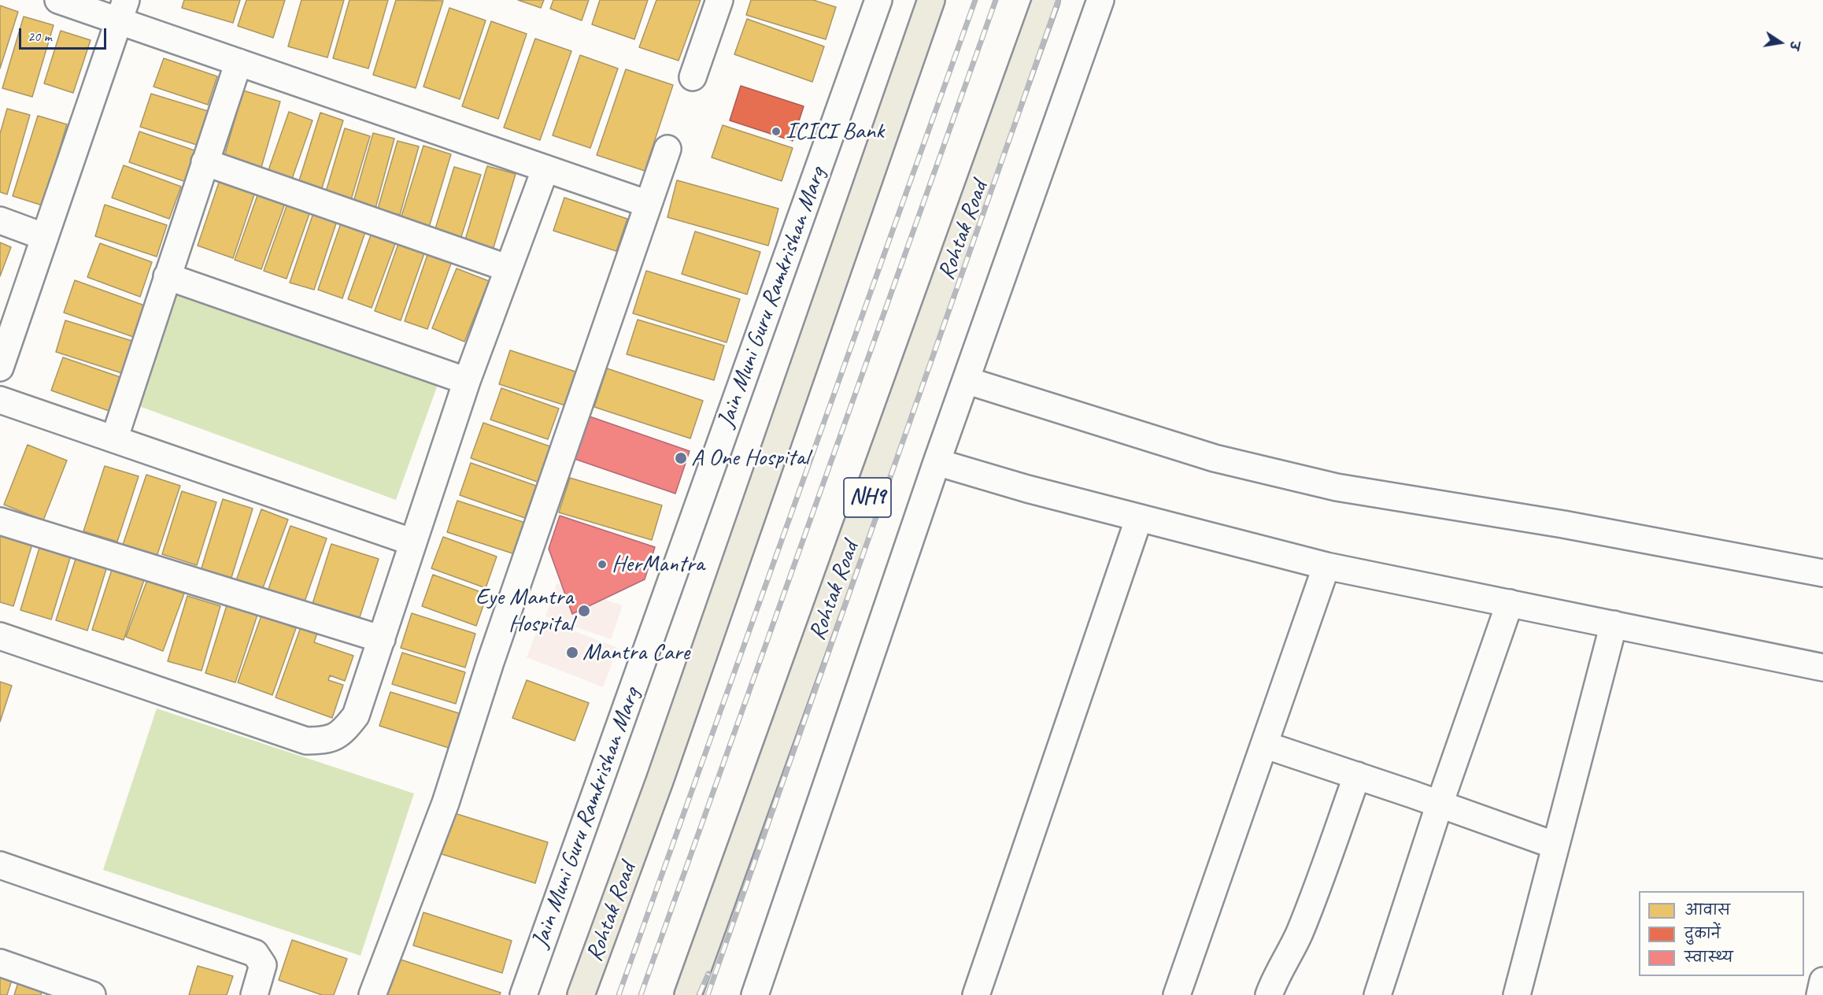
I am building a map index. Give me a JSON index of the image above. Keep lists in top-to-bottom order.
{
  "streets": {
    "main road": ["Rohtak Road", "NH9"],
    "street": ["Jain Muni Guru Ramkrishan Marg"]
  },
  "places": [
    "ICICI Bank",
    "A One Hospital",
    "HerMantra",
    "Eye Mantra Hospital",
    "Mantra Care"
  ],
  "legend": ["आवास", "दुकानें", "स्वास्थ्य"],
  "scale_bar": "20 m",
  "north": "right"
}
